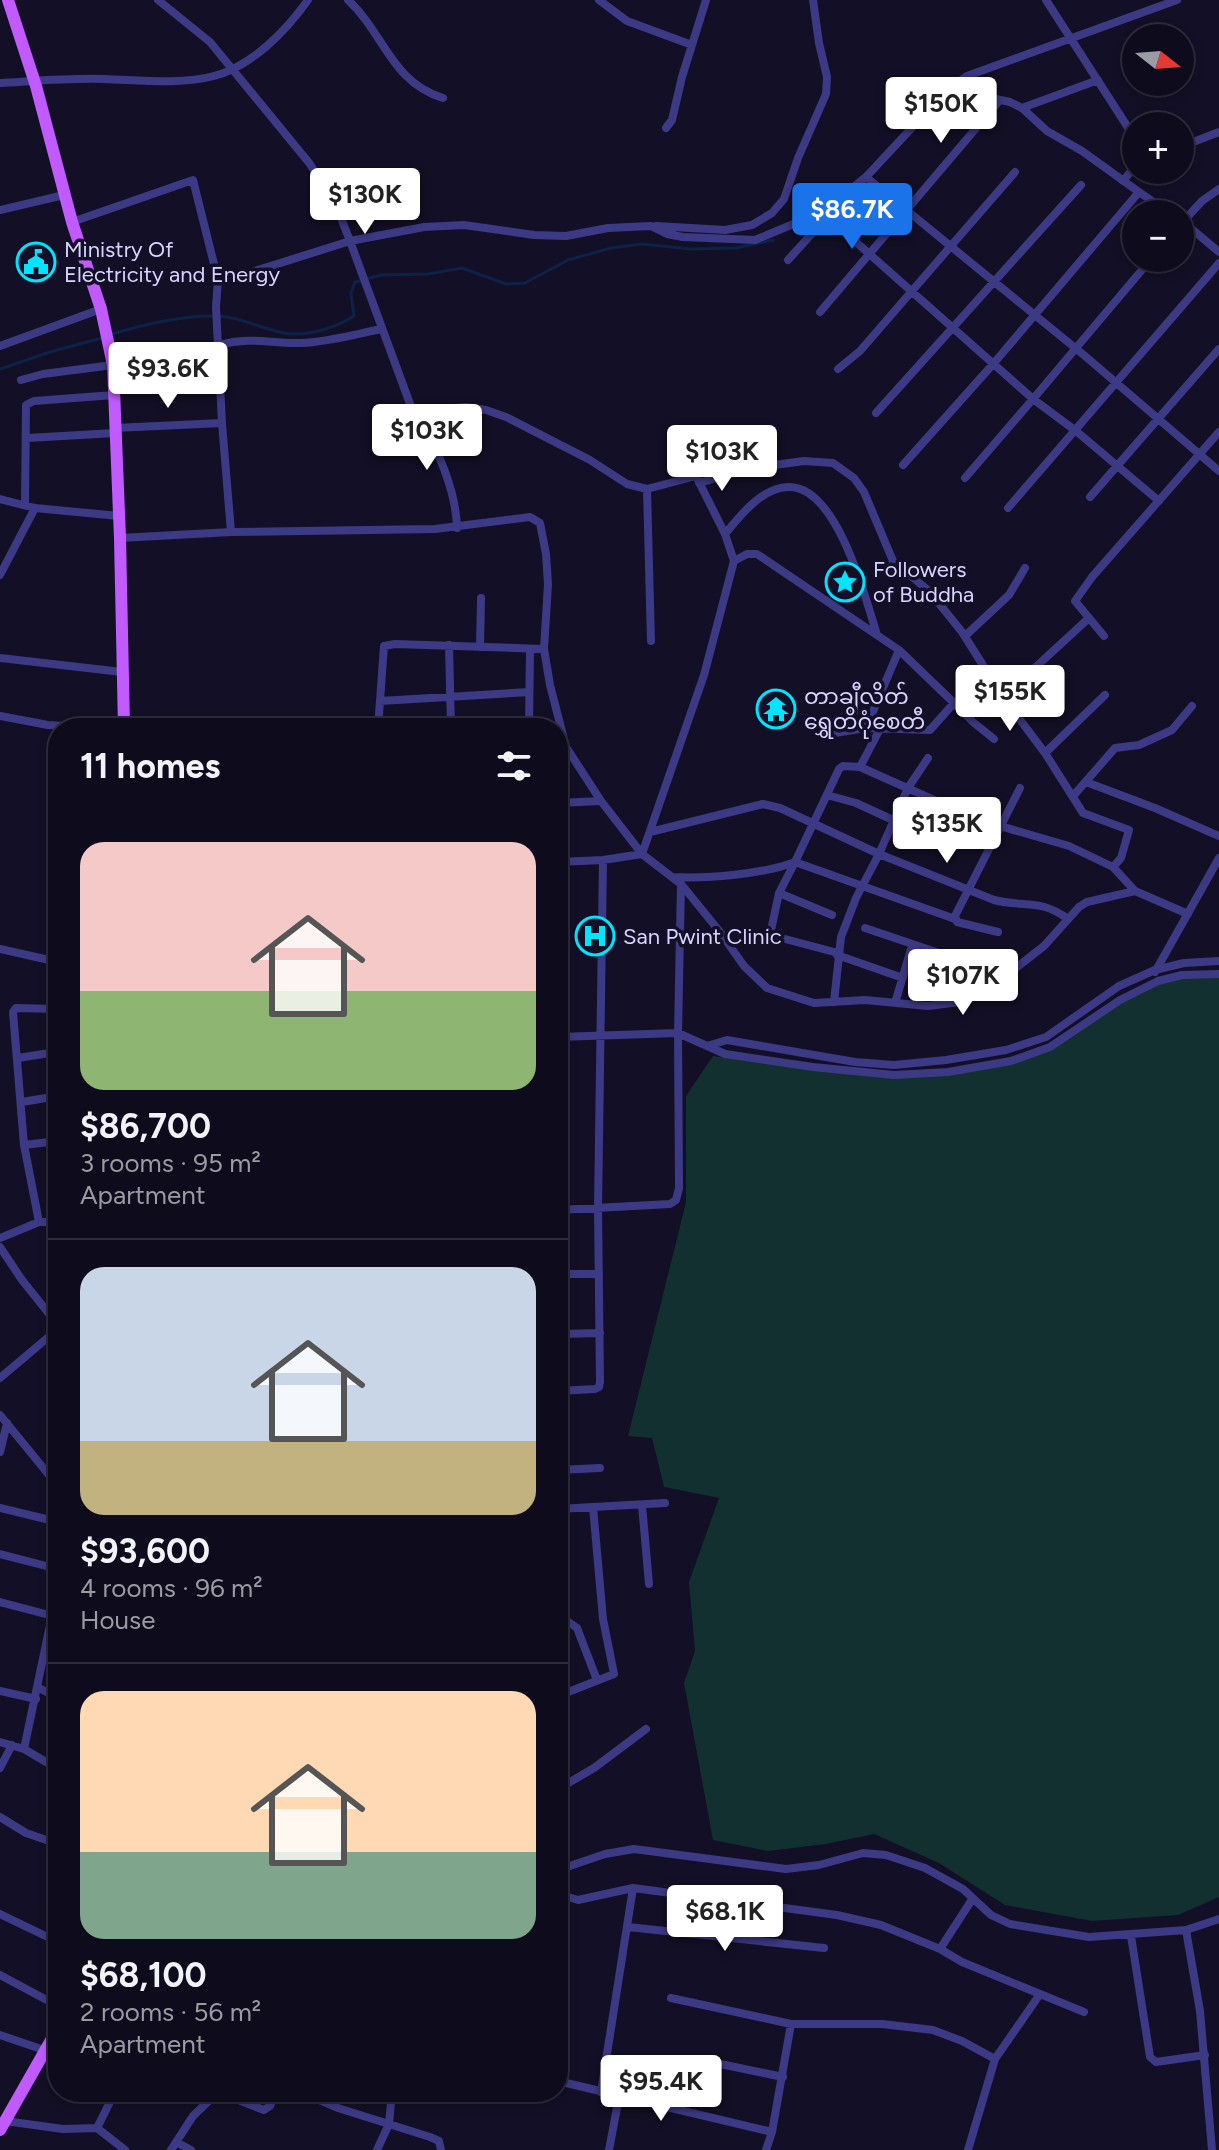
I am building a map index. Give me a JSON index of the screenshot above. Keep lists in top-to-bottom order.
{
  "places": {
    "public building": ["Ministry Of Electricity and Energy"],
    "place": ["Followers of Buddha"],
    "temple": ["တာချီလိတ် ရွှေတိဂုံစေတီ"],
    "hospital": ["San Pwint Clinic"]
  },
  "north": "right",
  "page": {
    "map_buttons": ["+", "−"],
    "price": [
      "$150K",
      "$130K",
      "$86.7K",
      "$93.6K",
      "$103K",
      "$103K",
      "$155K",
      "$135K",
      "$107K",
      "$68.1K",
      "$95.4K"
    ],
    "heading": "11 homes",
    "list": [
      {
        "name": "$86,700",
        "note": "3 rooms · 95 m² · Apartment"
      },
      {
        "name": "$93,600",
        "note": "4 rooms · 96 m² · House"
      },
      {
        "name": "$68,100",
        "note": "2 rooms · 56 m² · Apartment"
      }
    ]
  }
}
